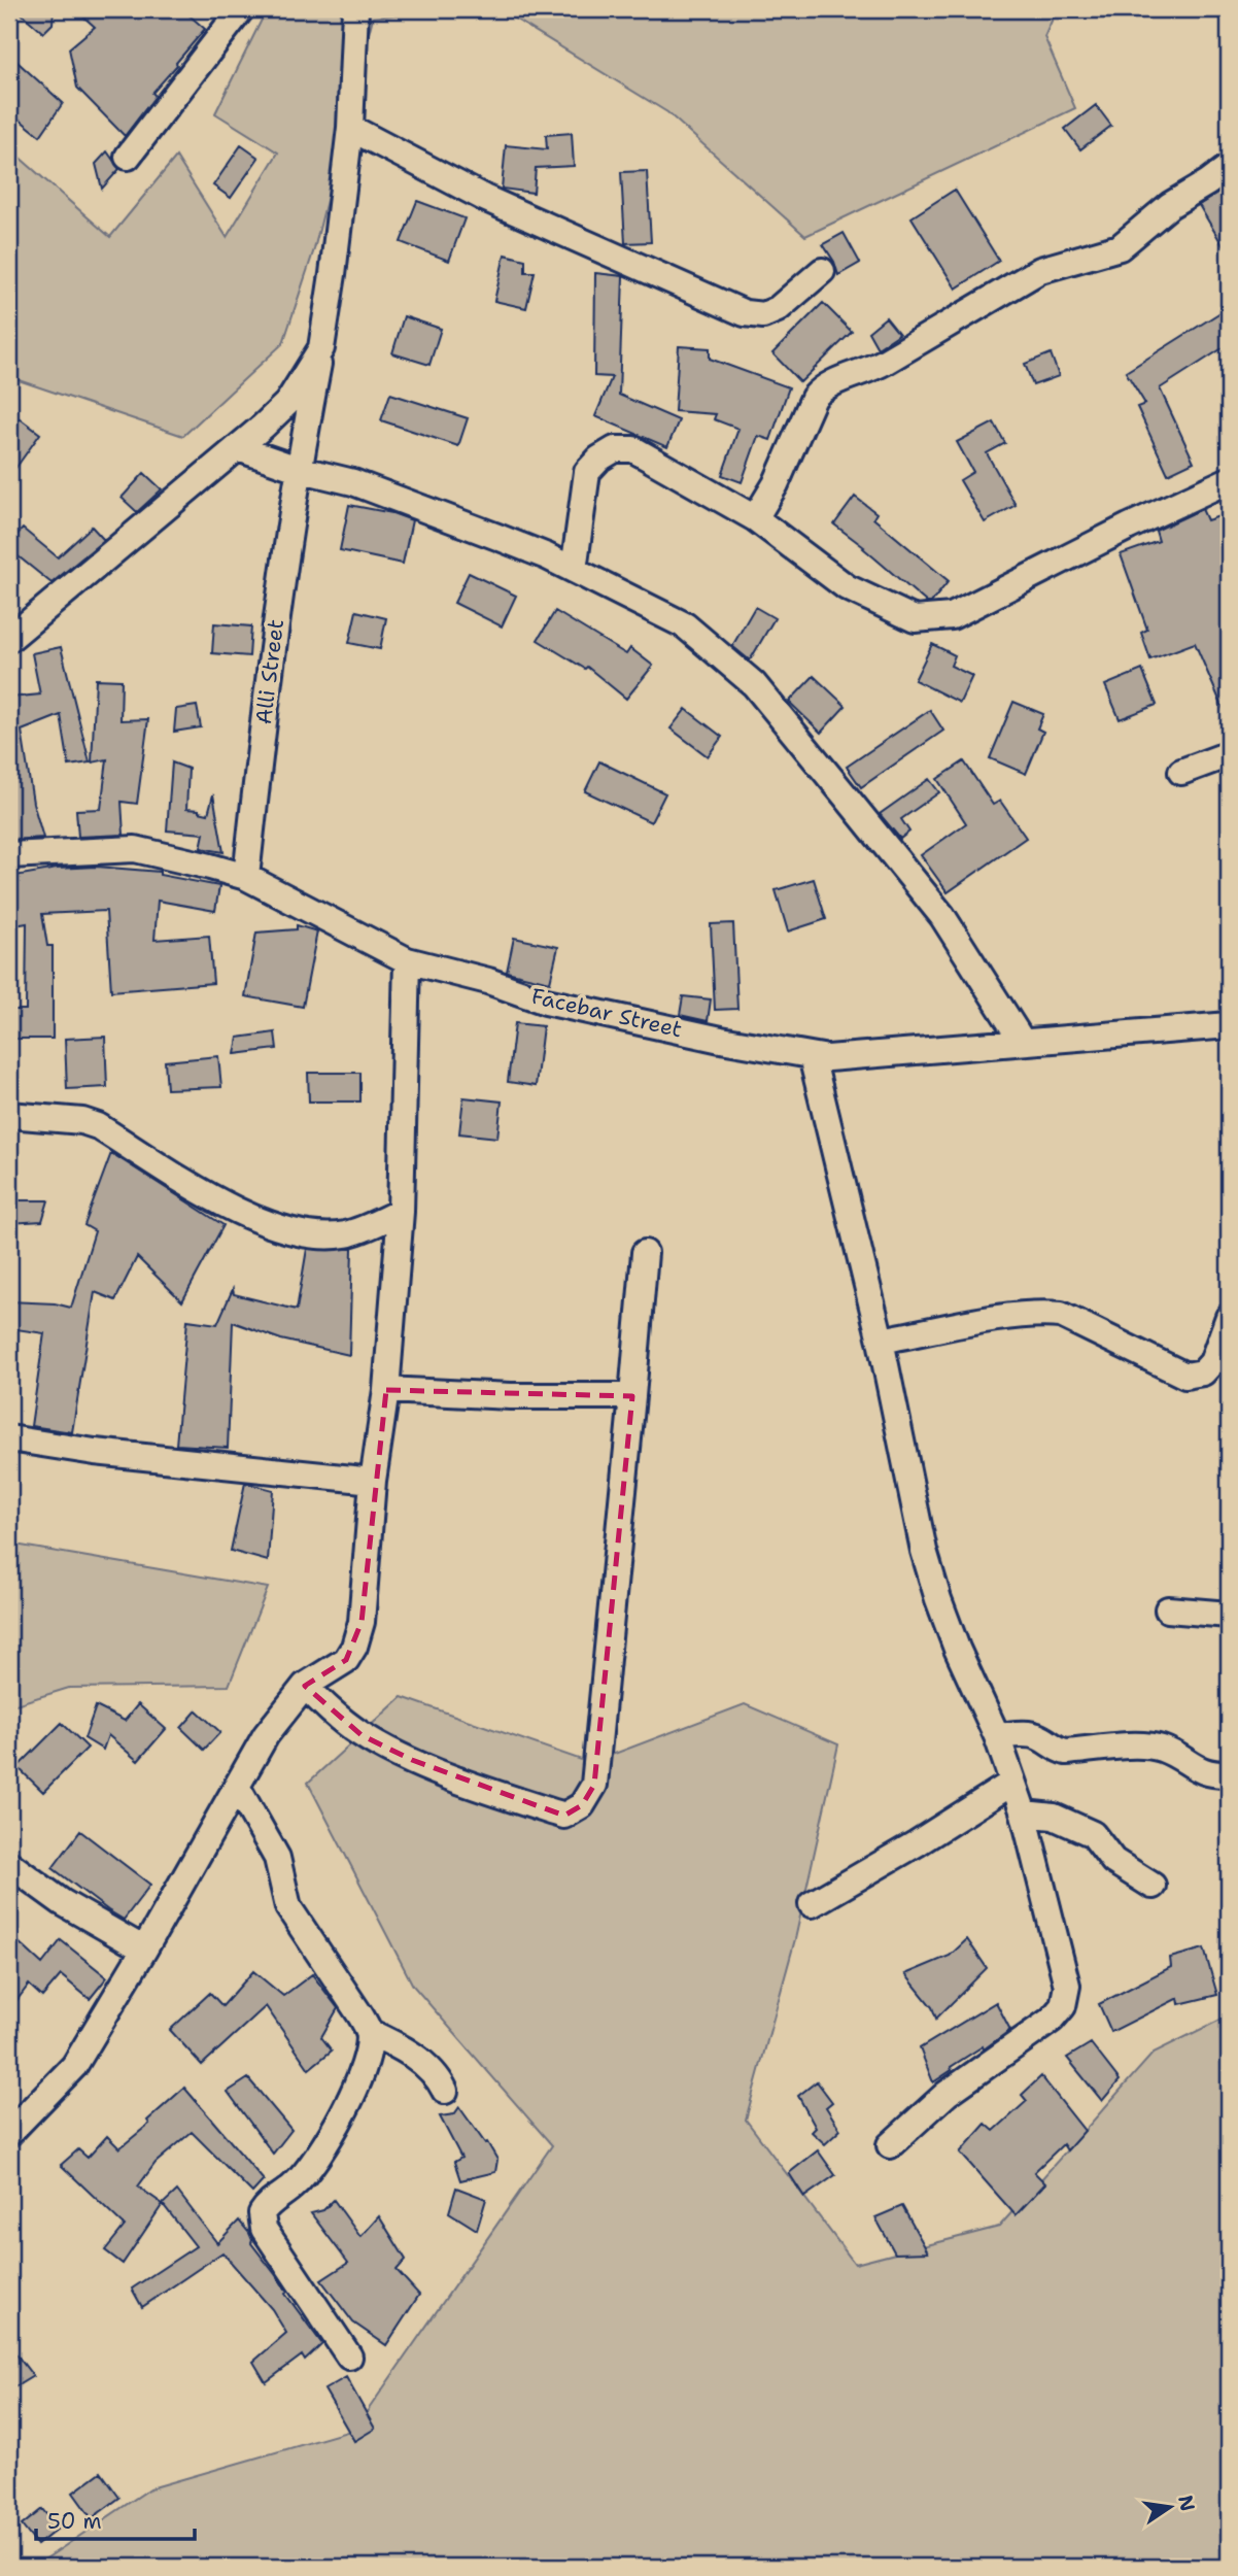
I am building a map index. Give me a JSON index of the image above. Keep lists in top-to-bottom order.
{
  "streets": {
    "street": ["Alli Street", "Facebar Street"]
  },
  "crossings": [
    ["Alli Street", "Facebar Street"]
  ],
  "scale_bar": "50 m",
  "north": "right"
}
